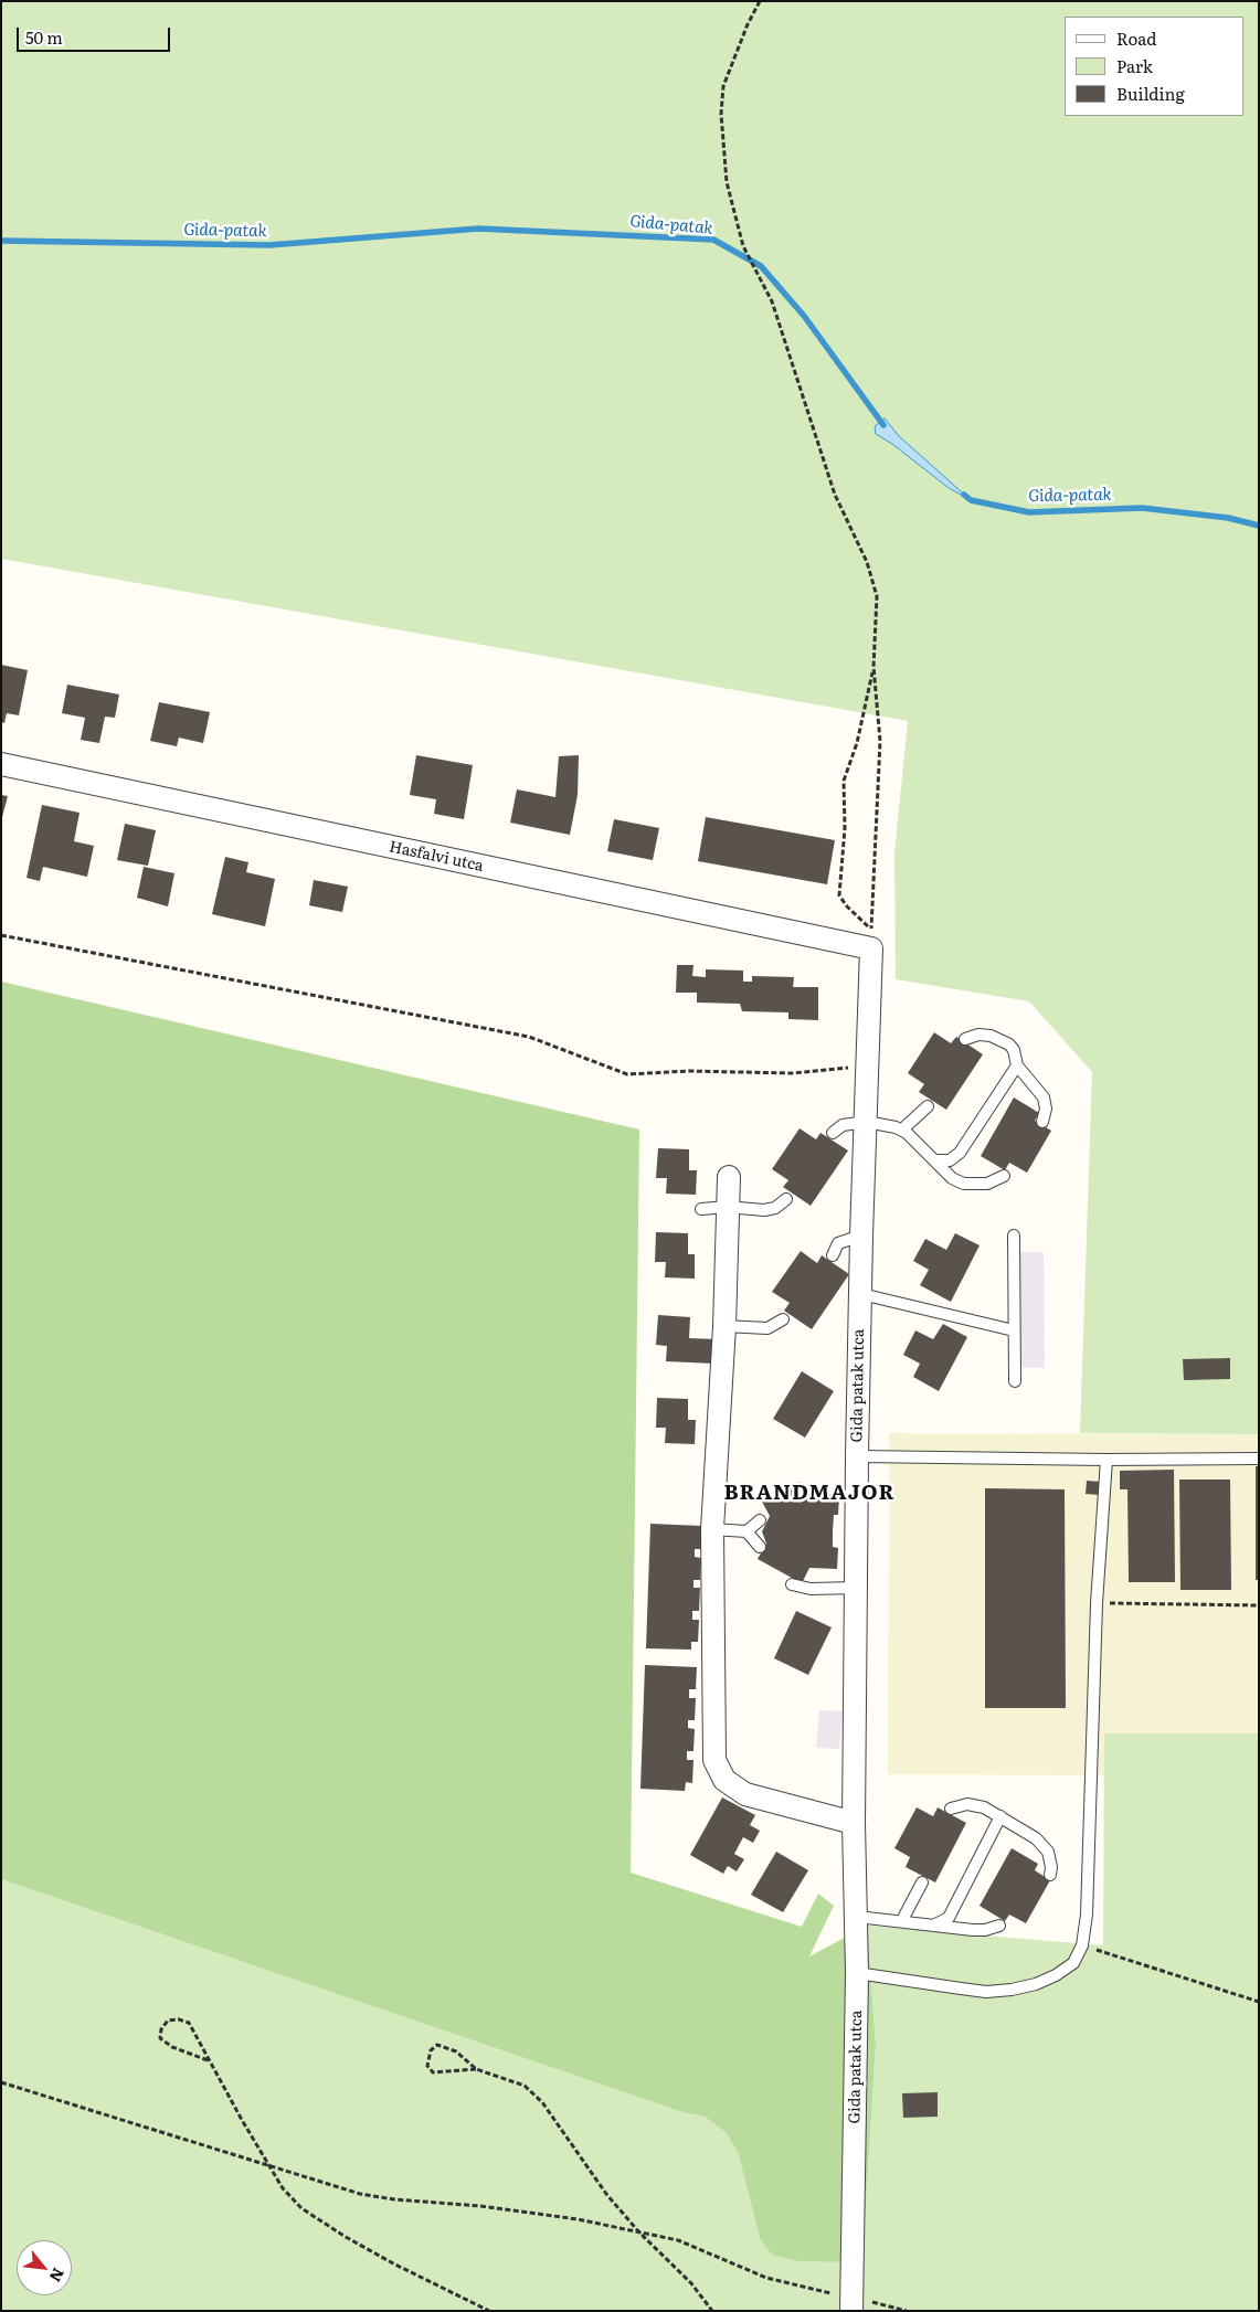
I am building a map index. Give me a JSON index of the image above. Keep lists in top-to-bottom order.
{
  "streets": {
    "street": ["Hasfalvi utca", "Gida patak utca"]
  },
  "crossings": [
    ["Hasfalvi utca", "Gida patak utca"]
  ],
  "districts": ["BRANDMAJOR"],
  "water": ["Gida-patak"],
  "legend": ["Road", "Park", "Building"],
  "scale_bar": "50 m",
  "north": "bottom right"
}
